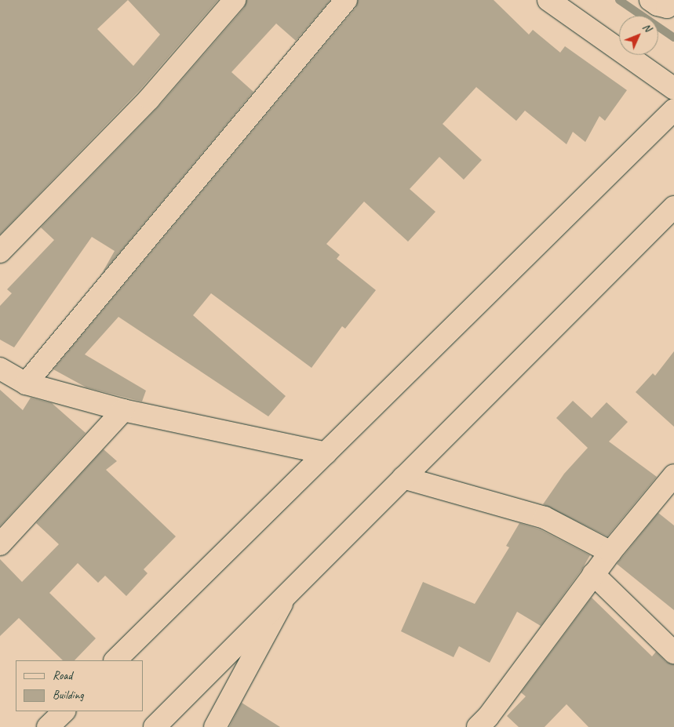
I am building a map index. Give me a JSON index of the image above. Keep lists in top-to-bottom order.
{
  "legend": ["Road", "Building"],
  "north": "top right"
}
